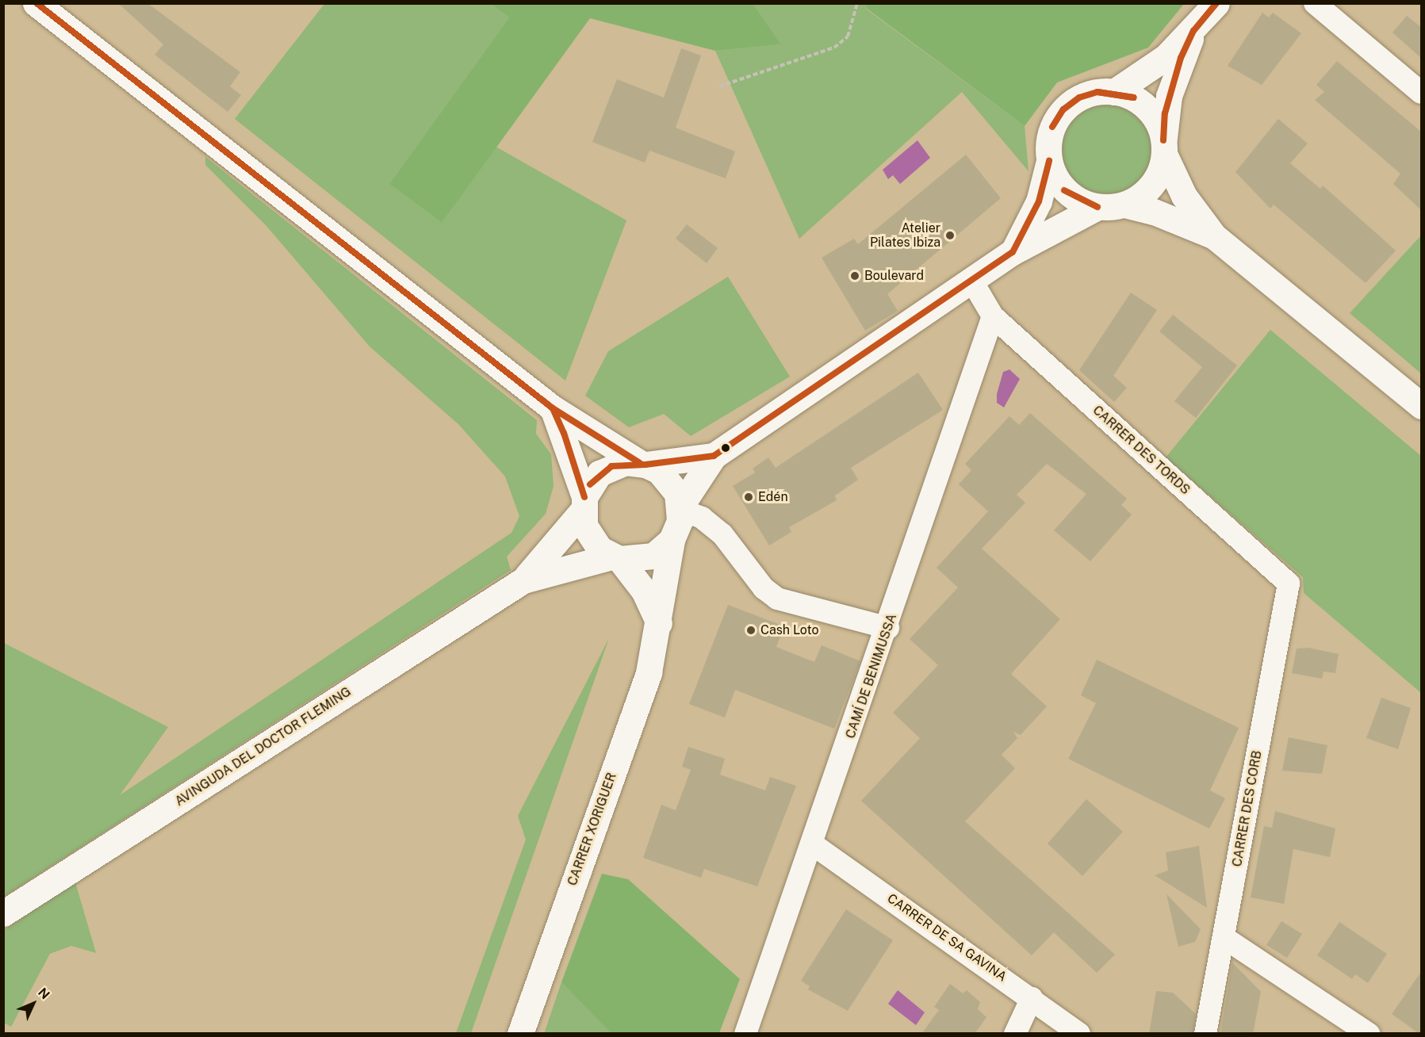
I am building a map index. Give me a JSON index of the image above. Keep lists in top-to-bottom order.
{
  "streets": {
    "main road": ["AVINGUDA DEL DOCTOR FLEMING", "CARRER XORIGUER"],
    "street": [
      "CARRER DES TORDS",
      "CAMÍ DE BENIMUSSA",
      "CARRER DES CORB",
      "CARRER DE SA GAVINA"
    ]
  },
  "crossings": [
    ["CARRER DES TORDS", "CAMÍ DE BENIMUSSA"],
    ["CARRER DES TORDS", "CARRER DES CORB"],
    ["CAMÍ DE BENIMUSSA", "CARRER DE SA GAVINA"],
    ["AVINGUDA DEL DOCTOR FLEMING", "CARRER XORIGUER"]
  ],
  "places": [
    "Atelier Pilates Ibiza",
    "Boulevard",
    "Edén",
    "Cash Loto"
  ],
  "north": "top right"
}
